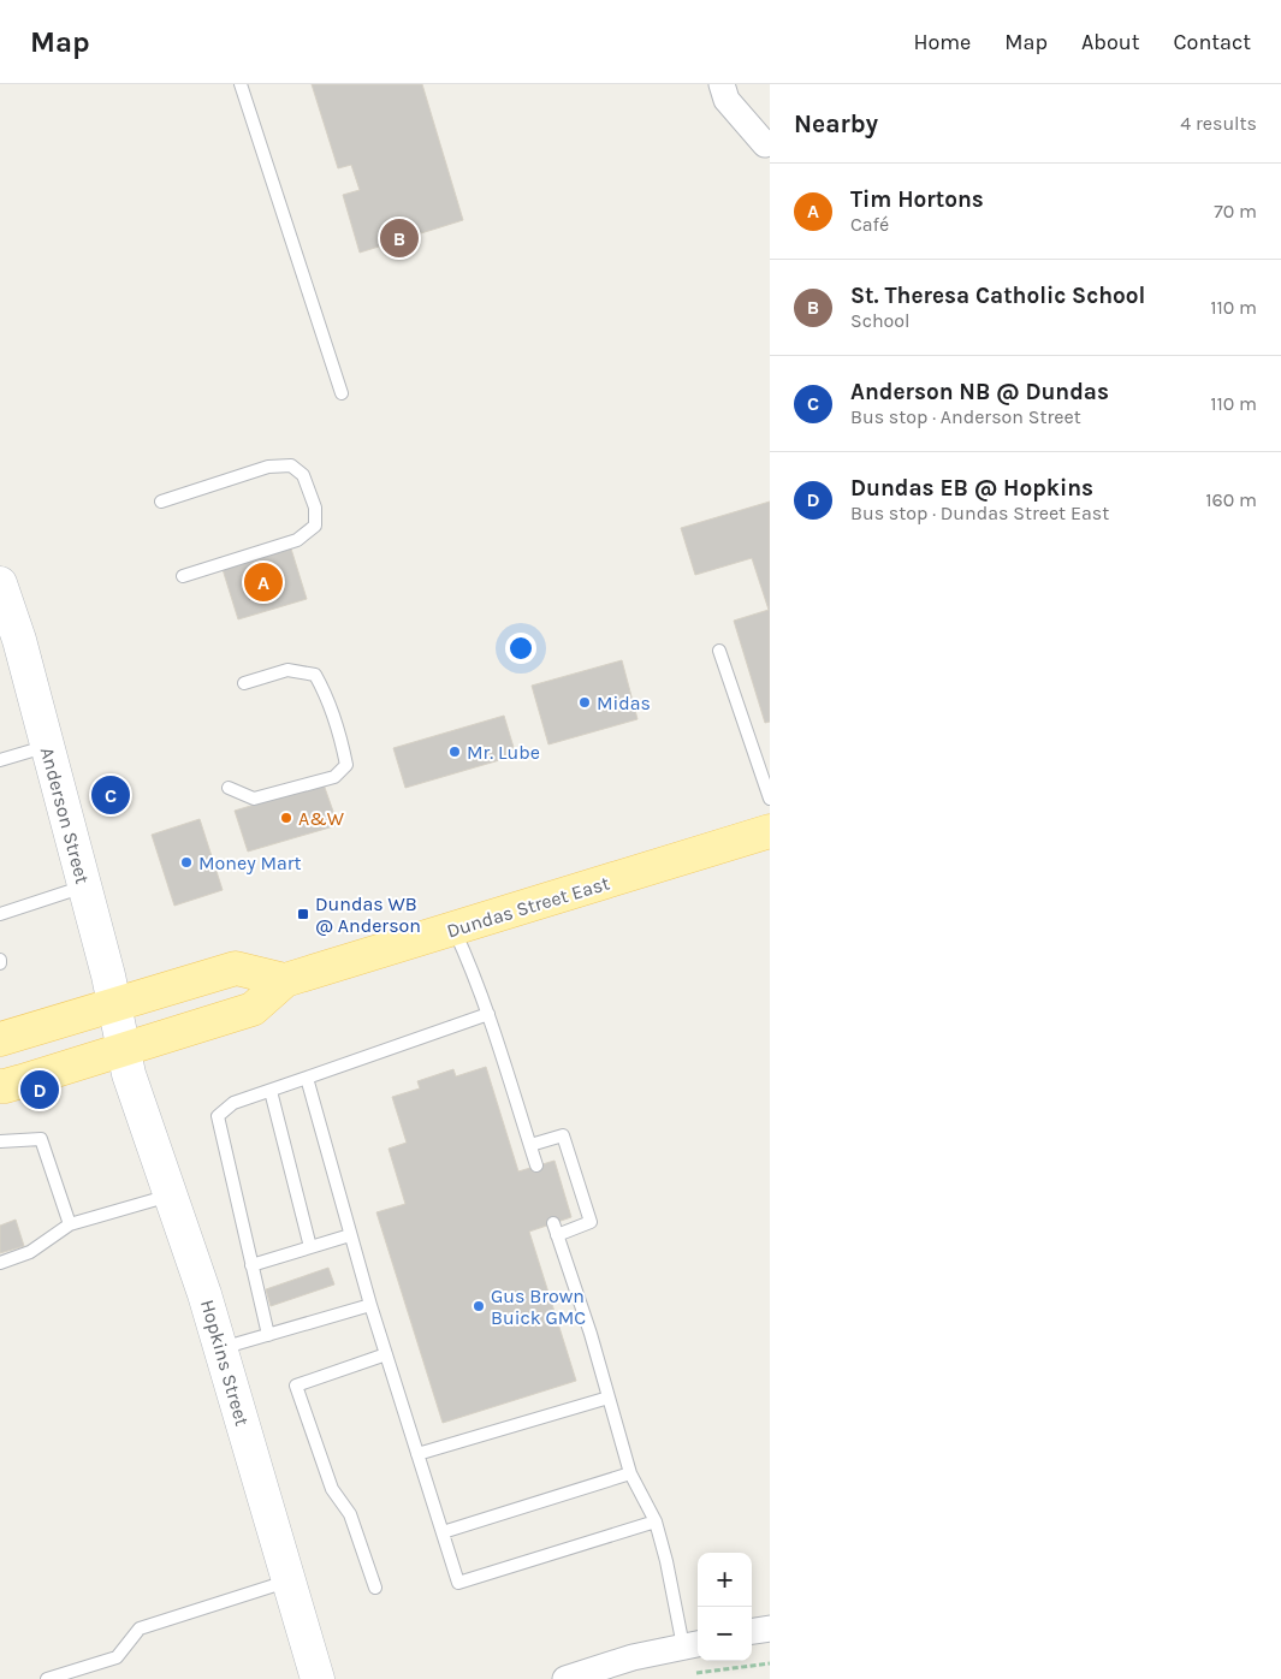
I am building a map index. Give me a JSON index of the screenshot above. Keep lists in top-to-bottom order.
{
  "streets": {
    "main road": ["Anderson Street", "Dundas Street East", "Hopkins Street"]
  },
  "crossings": [
    ["Anderson Street", "Dundas Street East"],
    ["Anderson Street", "Hopkins Street"],
    ["Dundas Street East", "Hopkins Street"]
  ],
  "places": {
    "other": [
      "Midas",
      "Mr. Lube",
      "A&W",
      "Money Mart",
      "Gus Brown Buick GMC"
    ],
    "transit": ["Dundas WB @ Anderson"]
  },
  "page": {
    "header": "Map",
    "nav": [
      "Home",
      "Map",
      "About",
      "Contact"
    ],
    "heading": ["Nearby", "4 results"],
    "list": [
      {
        "mark": "A",
        "name": "Tim Hortons",
        "note": "Café",
        "value": "70 m"
      },
      {
        "mark": "B",
        "name": "St. Theresa Catholic School",
        "note": "School",
        "value": "110 m"
      },
      {
        "mark": "C",
        "name": "Anderson NB @ Dundas",
        "note": "Bus stop · Anderson Street",
        "value": "110 m"
      },
      {
        "mark": "D",
        "name": "Dundas EB @ Hopkins",
        "note": "Bus stop · Dundas Street East",
        "value": "160 m"
      }
    ],
    "pins": [
      "B",
      "A",
      "C",
      "D"
    ],
    "map_buttons": ["+", "−"]
  }
}
